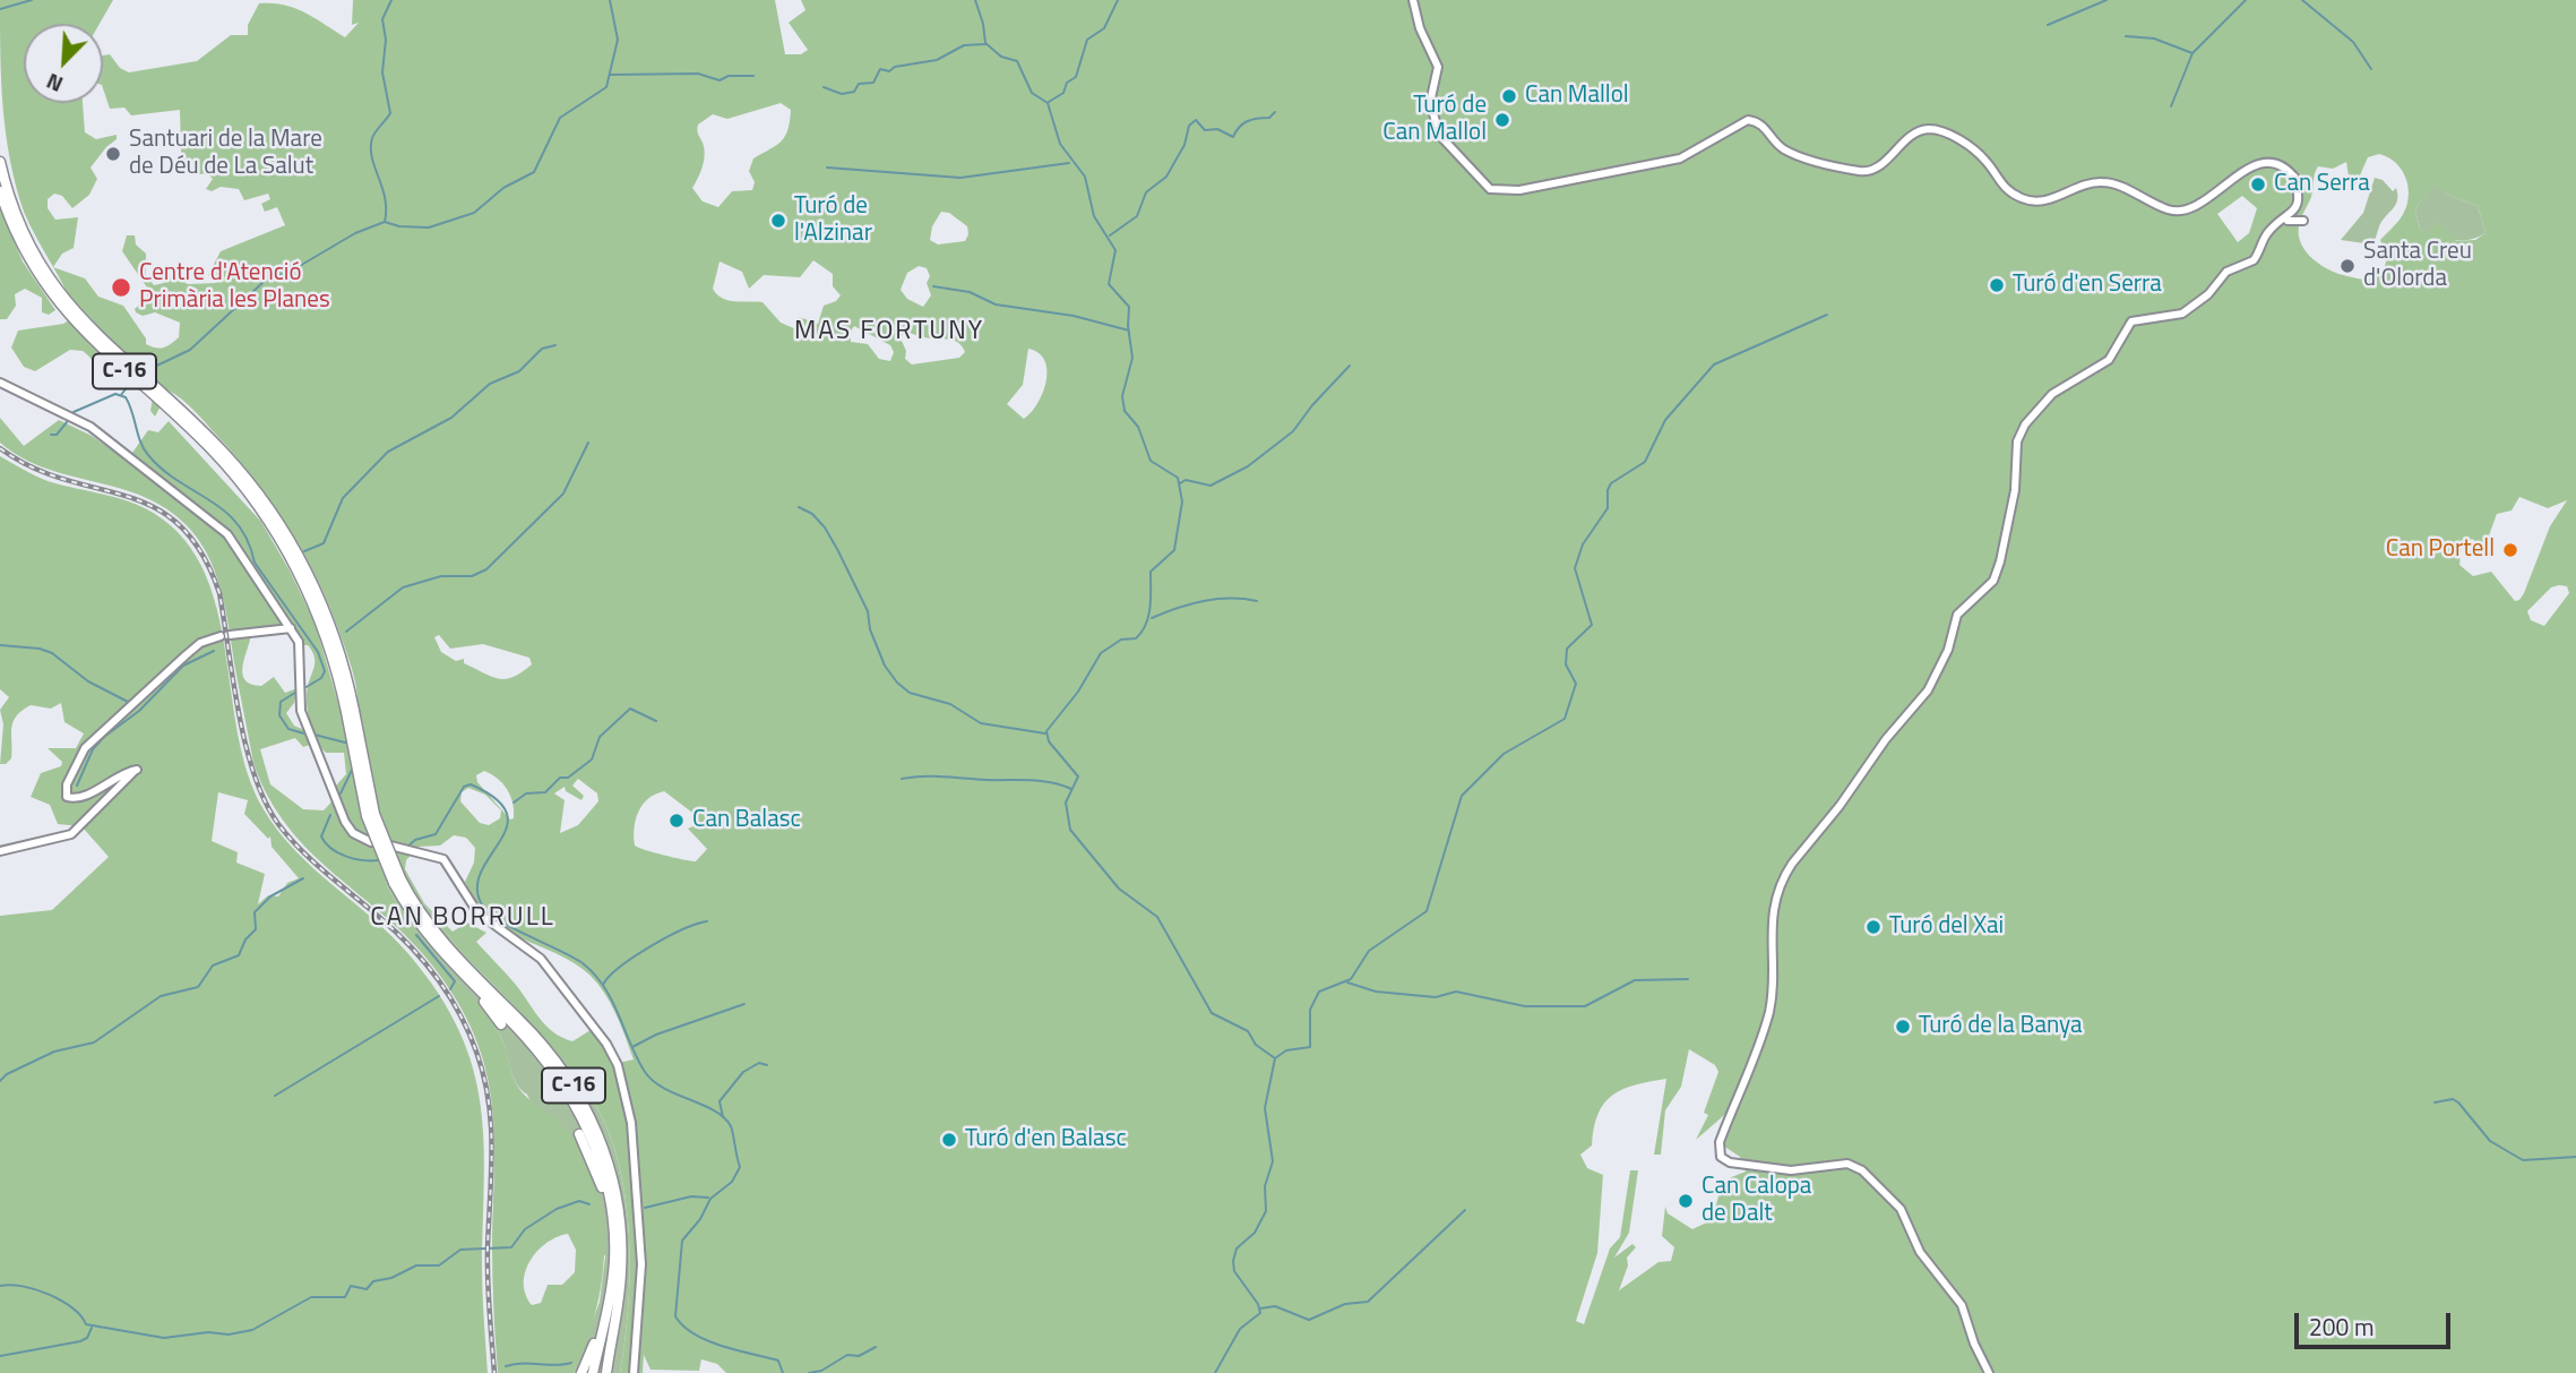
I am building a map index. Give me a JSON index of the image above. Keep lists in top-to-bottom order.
{
  "streets": {
    "highway": ["C-16"]
  },
  "districts": ["MAS FORTUNY", "CAN BORRULL"],
  "places": [
    "Can Mallol",
    "Turó de Can Mallol",
    "Santuari de la Mare de Déu de La Salut",
    "Can Serra",
    "Turó de l'Alzinar",
    "Santa Creu d'Olorda",
    "Turó d'en Serra",
    "Centre d'Atenció Primària les Planes",
    "Can Portell",
    "Can Balasc",
    "Turó del Xai",
    "Turó de la Banya",
    "Turó d'en Balasc",
    "Can Calopa de Dalt"
  ],
  "scale_bar": "200 m",
  "north": "bottom left"
}
